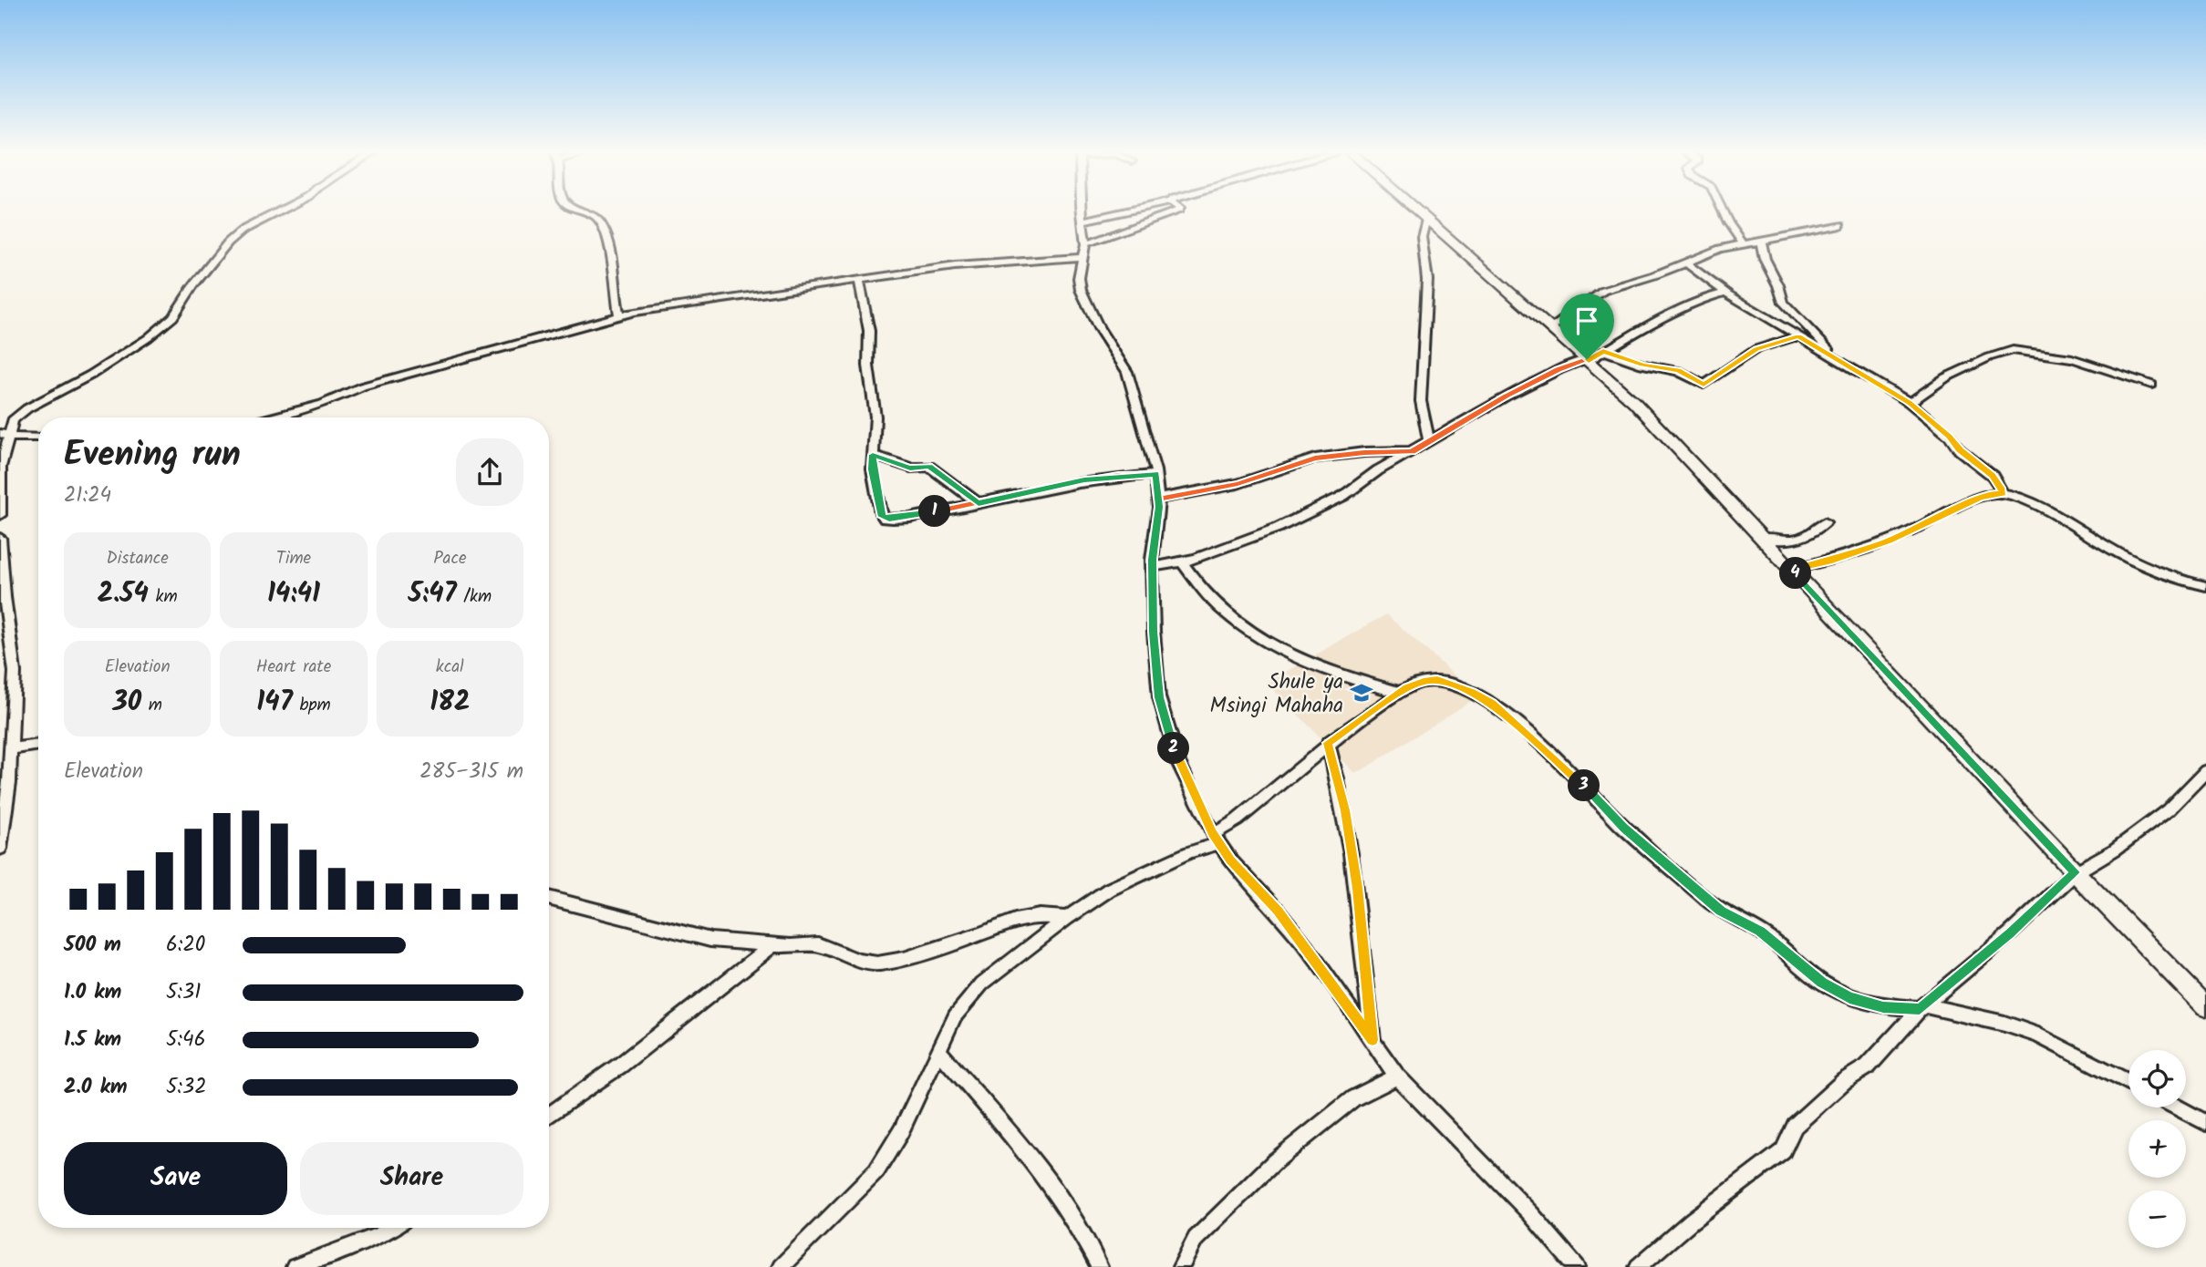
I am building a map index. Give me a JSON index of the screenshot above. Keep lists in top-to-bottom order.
{
  "places": {
    "school or university": ["Shule ya Msingi Mahaha"]
  },
  "page": {
    "heading": ["Evening run", "21:24"],
    "pins": [
      "1",
      "4",
      "2",
      "3"
    ],
    "stats": [
      ["Distance", "2.54 km"],
      ["Time", "14:41"],
      ["Pace", "5:47 /km"],
      ["Elevation", "30 m"],
      ["Heart rate", "147 bpm"],
      ["kcal", "182"]
    ],
    "chart": ["Elevation", "285–315 m"],
    "list": [
      {
        "name": "500 m",
        "note": "6:20"
      },
      {
        "name": "1.0 km",
        "note": "5:31"
      },
      {
        "name": "1.5 km",
        "note": "5:46"
      },
      {
        "name": "2.0 km",
        "note": "5:32"
      }
    ],
    "map_buttons": ["+", "−"],
    "buttons": ["Save", "Share"]
  }
}
